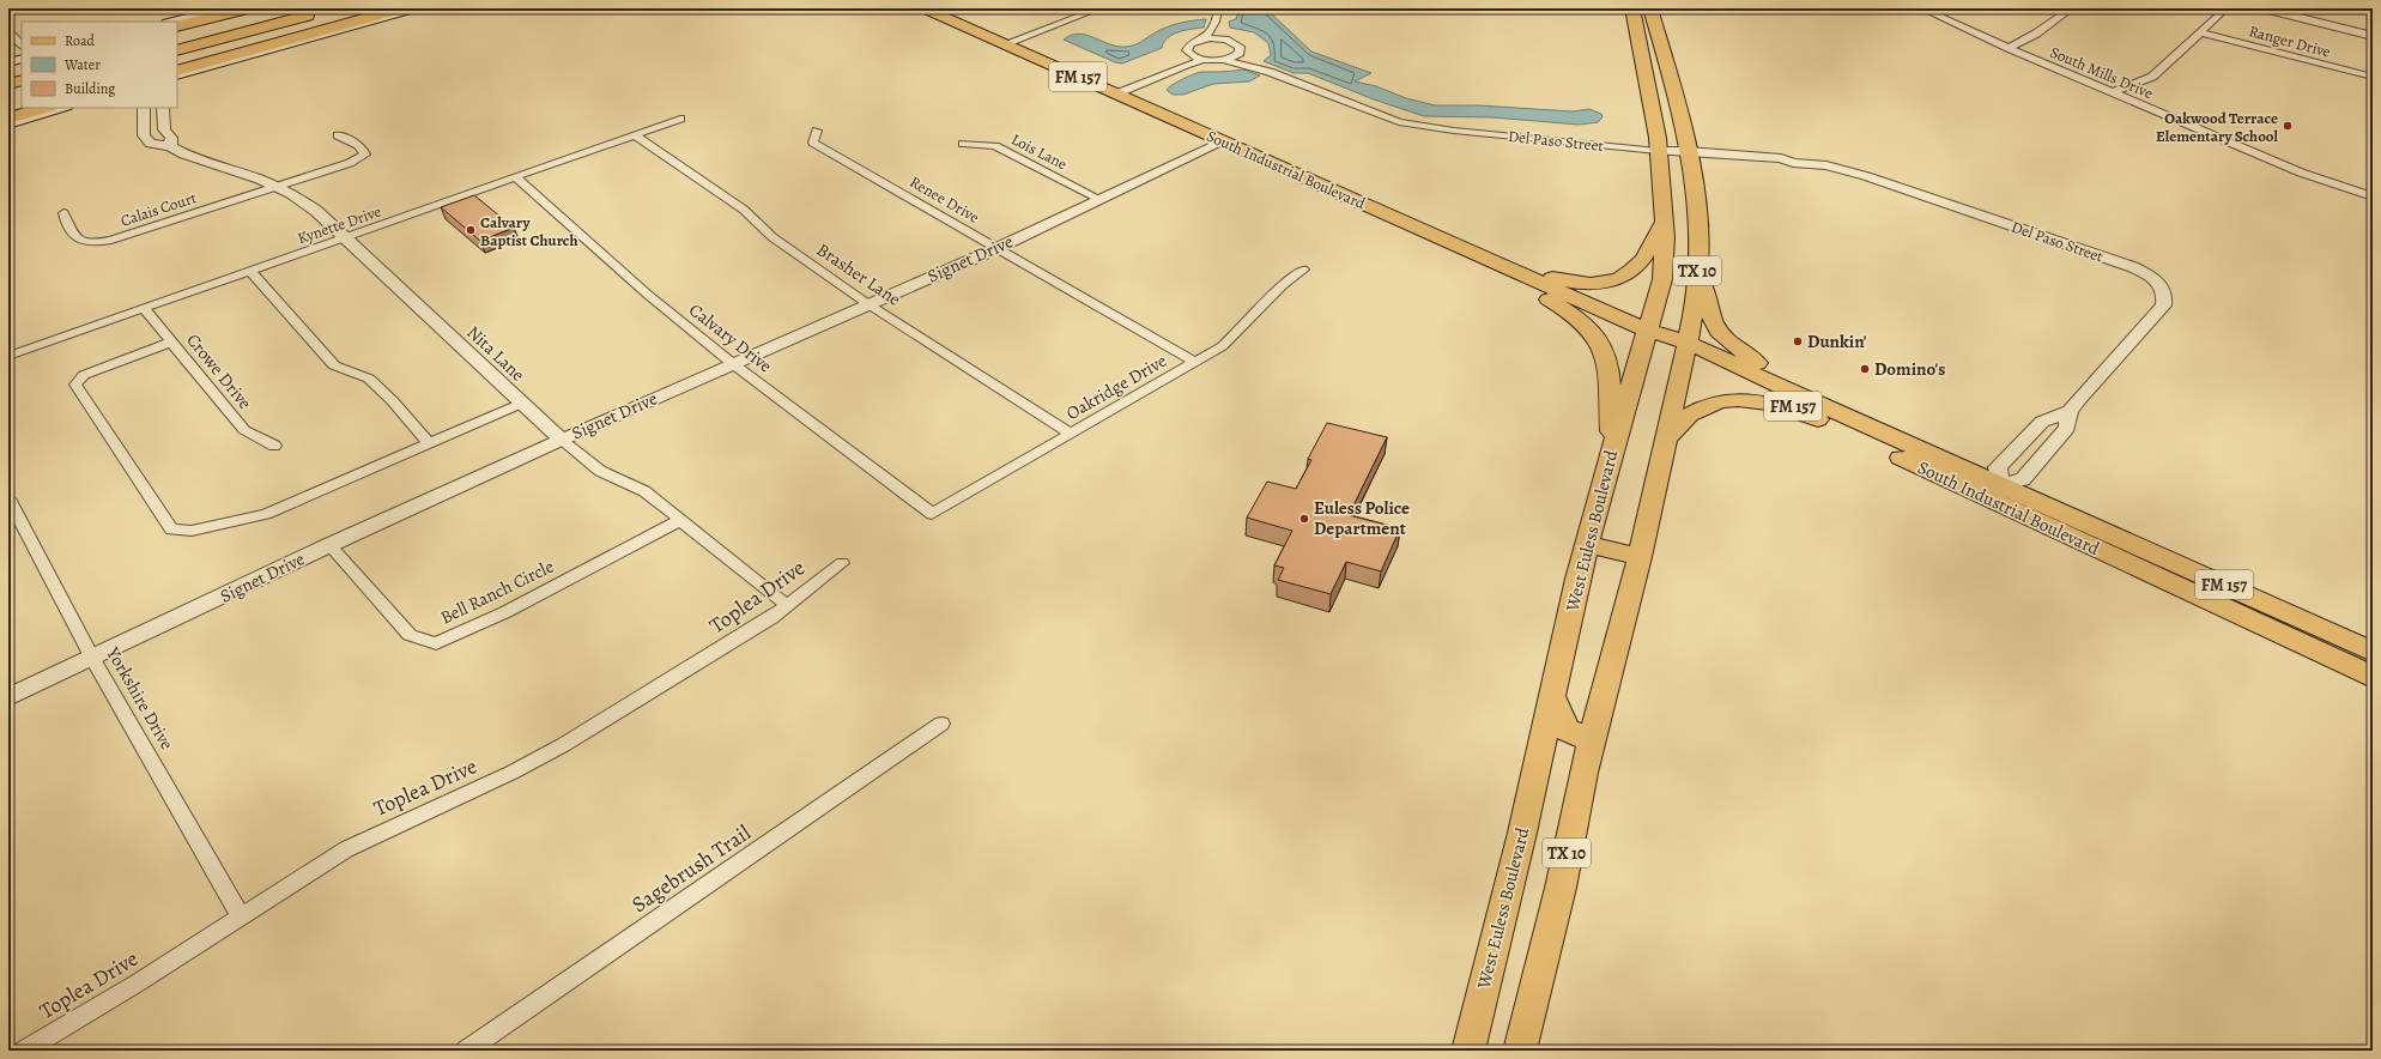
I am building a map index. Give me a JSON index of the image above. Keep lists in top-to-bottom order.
{
  "streets": {
    "main road": [
      "FM 157",
      "South Industrial Boulevard",
      "TX 10",
      "West Euless Boulevard"
    ],
    "street": [
      "Ranger Drive",
      "South Mills Drive",
      "Del Paso Street",
      "Lois Lane",
      "Renee Drive",
      "Calais Court",
      "Kynette Drive",
      "Signet Drive",
      "Brasher Lane",
      "Calvary Drive",
      "Nita Lane",
      "Crowe Drive",
      "Oakridge Drive",
      "Bell Ranch Circle",
      "Toplea Drive",
      "Yorkshire Drive",
      "Sagebrush Trail"
    ]
  },
  "crossings": [
    ["Del Paso Street", "South Industrial Boulevard"],
    ["Del Paso Street", "TX 10"],
    ["Del Paso Street", "West Euless Boulevard"],
    ["Lois Lane", "Signet Drive"],
    ["South Industrial Boulevard", "Signet Drive"],
    ["South Industrial Boulevard", "TX 10"],
    ["South Industrial Boulevard", "West Euless Boulevard"],
    ["Renee Drive", "Signet Drive"],
    ["Renee Drive", "Oakridge Drive"],
    ["Calais Court", "Nita Lane"],
    ["Kynette Drive", "Brasher Lane"],
    ["Kynette Drive", "Calvary Drive"],
    ["Kynette Drive", "Nita Lane"],
    ["Kynette Drive", "Crowe Drive"],
    ["Signet Drive", "Brasher Lane"],
    ["Signet Drive", "Calvary Drive"],
    ["Signet Drive", "Nita Lane"],
    ["Signet Drive", "Bell Ranch Circle"],
    ["Signet Drive", "Yorkshire Drive"],
    ["Brasher Lane", "Oakridge Drive"],
    ["Calvary Drive", "Oakridge Drive"],
    ["Nita Lane", "Bell Ranch Circle"],
    ["Nita Lane", "Toplea Drive"],
    ["Toplea Drive", "Yorkshire Drive"]
  ],
  "places": [
    "Oakwood Terrace Elementary School",
    "Calvary Baptist Church",
    "Dunkin'",
    "Domino's",
    "Euless Police Department"
  ],
  "legend": ["Road", "Water", "Building"]
}
